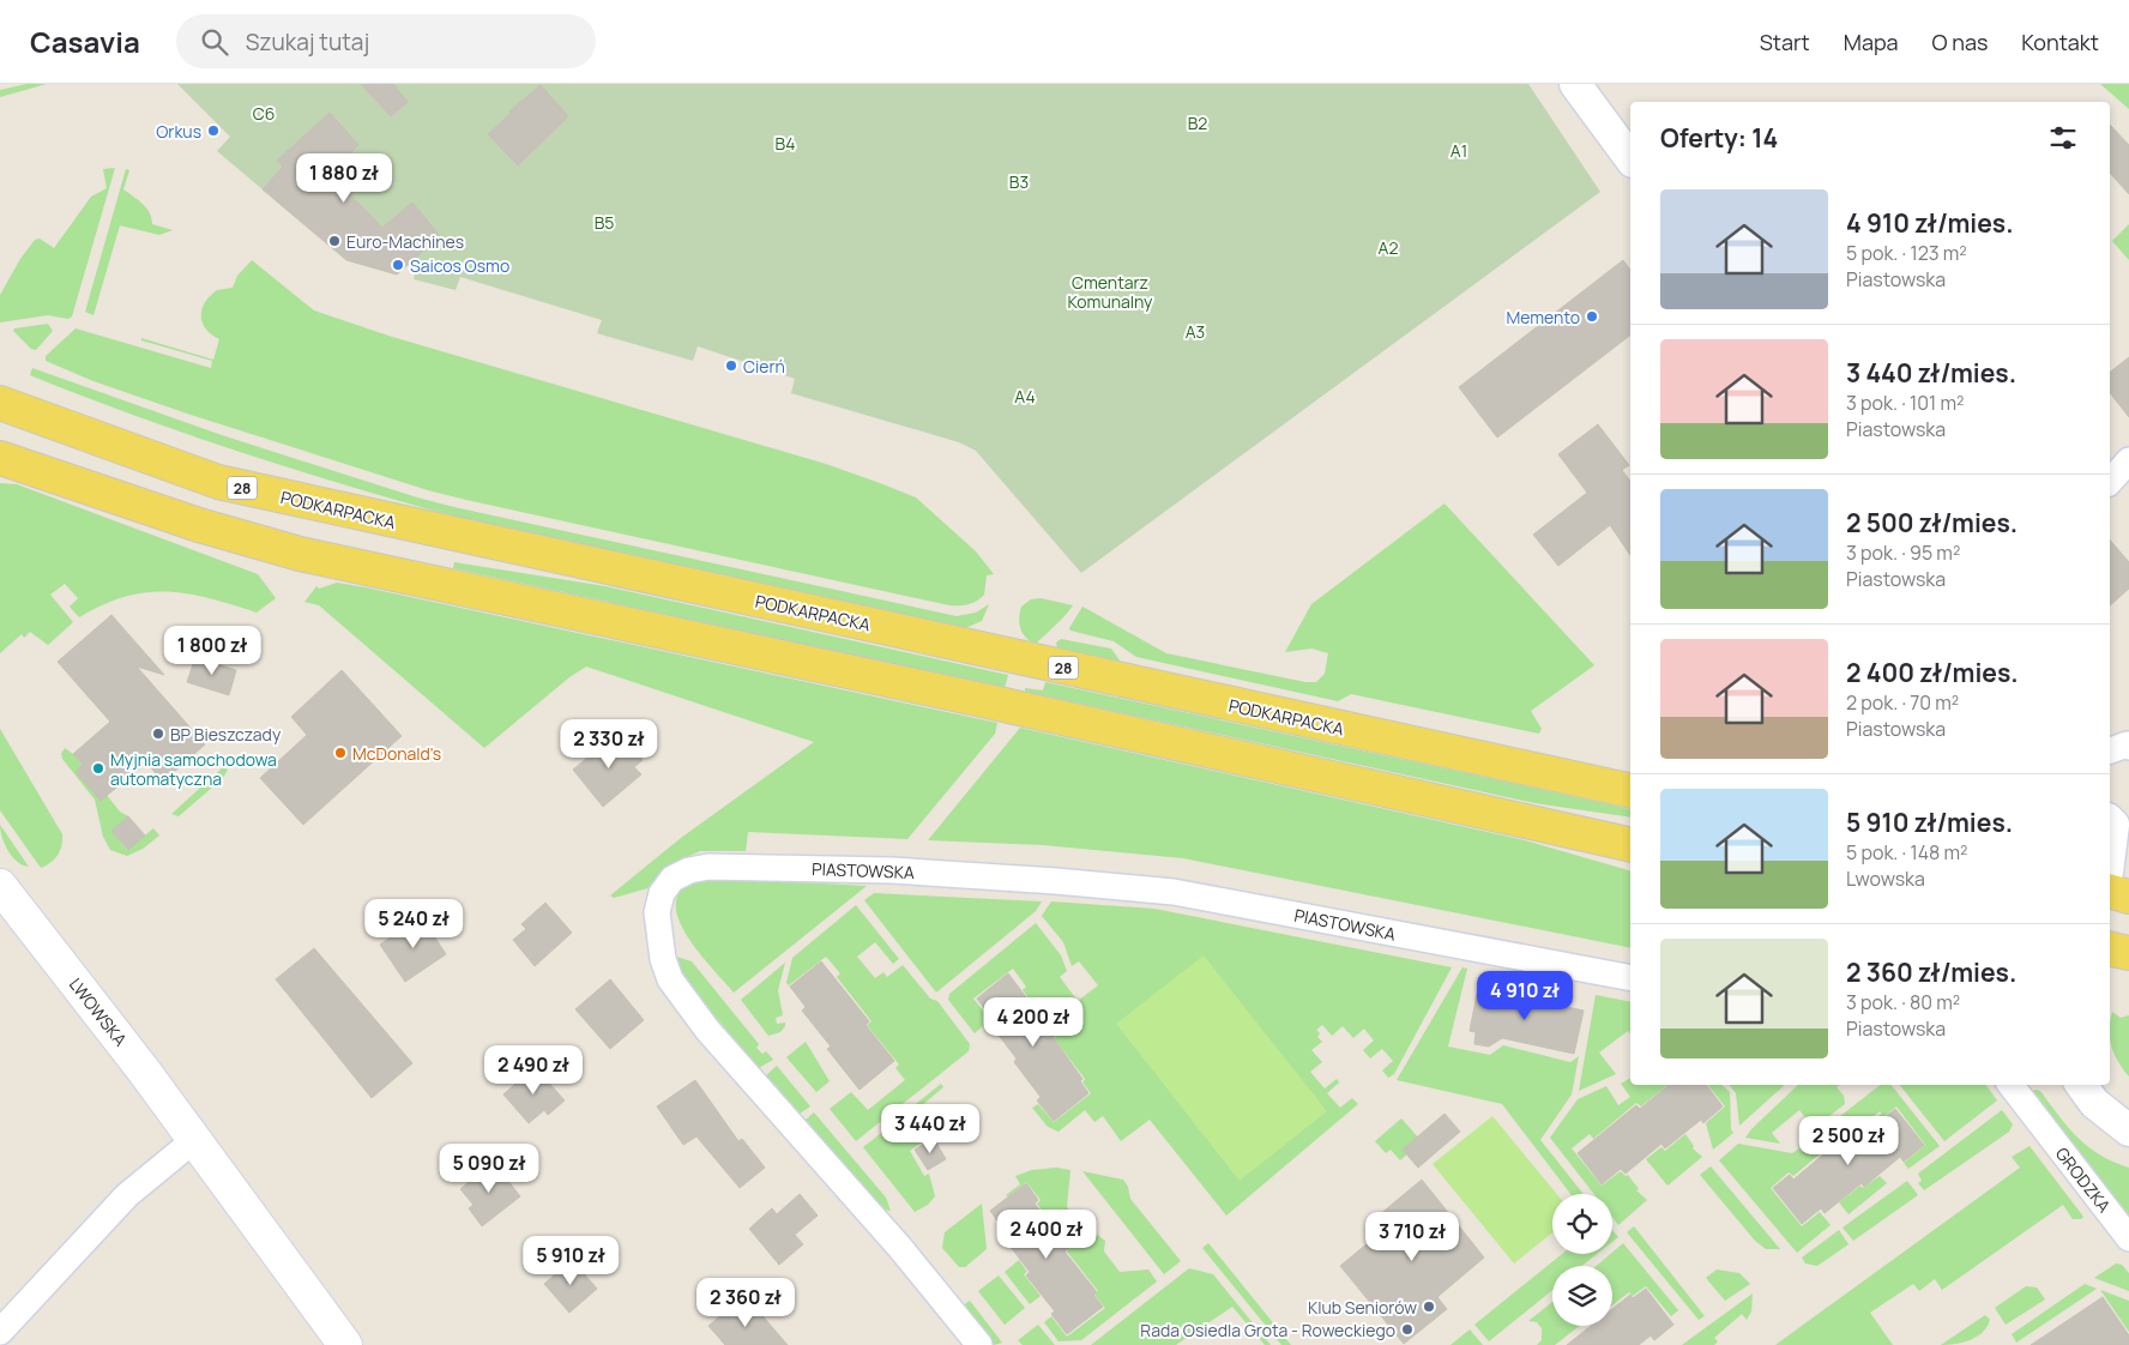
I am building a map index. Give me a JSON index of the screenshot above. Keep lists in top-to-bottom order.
{
  "streets": {
    "main road": ["28", "PODKARPACKA", "LWOWSKA"],
    "street": ["PIASTOWSKA", "GRODZKA"]
  },
  "parks": [
    "C6",
    "B2",
    "B4",
    "A1",
    "B3",
    "B5",
    "A2",
    "Cmentarz Komunalny",
    "A3",
    "A4"
  ],
  "places": [
    "Orkus",
    "Euro-Machines",
    "Saicos Osmo",
    "Memento",
    "Cierń",
    "BP Bieszczady",
    "McDonald's",
    "Myjnia samochodowa automatyczna",
    "Klub Seniorów",
    "Rada Osiedla Grota - Roweckiego"
  ],
  "page": {
    "header": "Casavia",
    "search": "Szukaj tutaj",
    "nav": [
      "Start",
      "Mapa",
      "O nas",
      "Kontakt"
    ],
    "heading": "Oferty: 14",
    "price": [
      "1 880 zł",
      "1 800 zł",
      "2 330 zł",
      "5 240 zł",
      "4 910 zł",
      "4 200 zł",
      "2 490 zł",
      "3 440 zł",
      "2 500 zł",
      "5 090 zł",
      "2 400 zł",
      "3 710 zł",
      "5 910 zł",
      "2 360 zł"
    ],
    "list": [
      {
        "name": "4 910 zł/mies.",
        "note": "5 pok. · 123 m² · Piastowska"
      },
      {
        "name": "3 440 zł/mies.",
        "note": "3 pok. · 101 m² · Piastowska"
      },
      {
        "name": "2 500 zł/mies.",
        "note": "3 pok. · 95 m² · Piastowska"
      },
      {
        "name": "2 400 zł/mies.",
        "note": "2 pok. · 70 m² · Piastowska"
      },
      {
        "name": "5 910 zł/mies.",
        "note": "5 pok. · 148 m² · Lwowska"
      },
      {
        "name": "2 360 zł/mies.",
        "note": "3 pok. · 80 m² · Piastowska"
      }
    ]
  }
}
